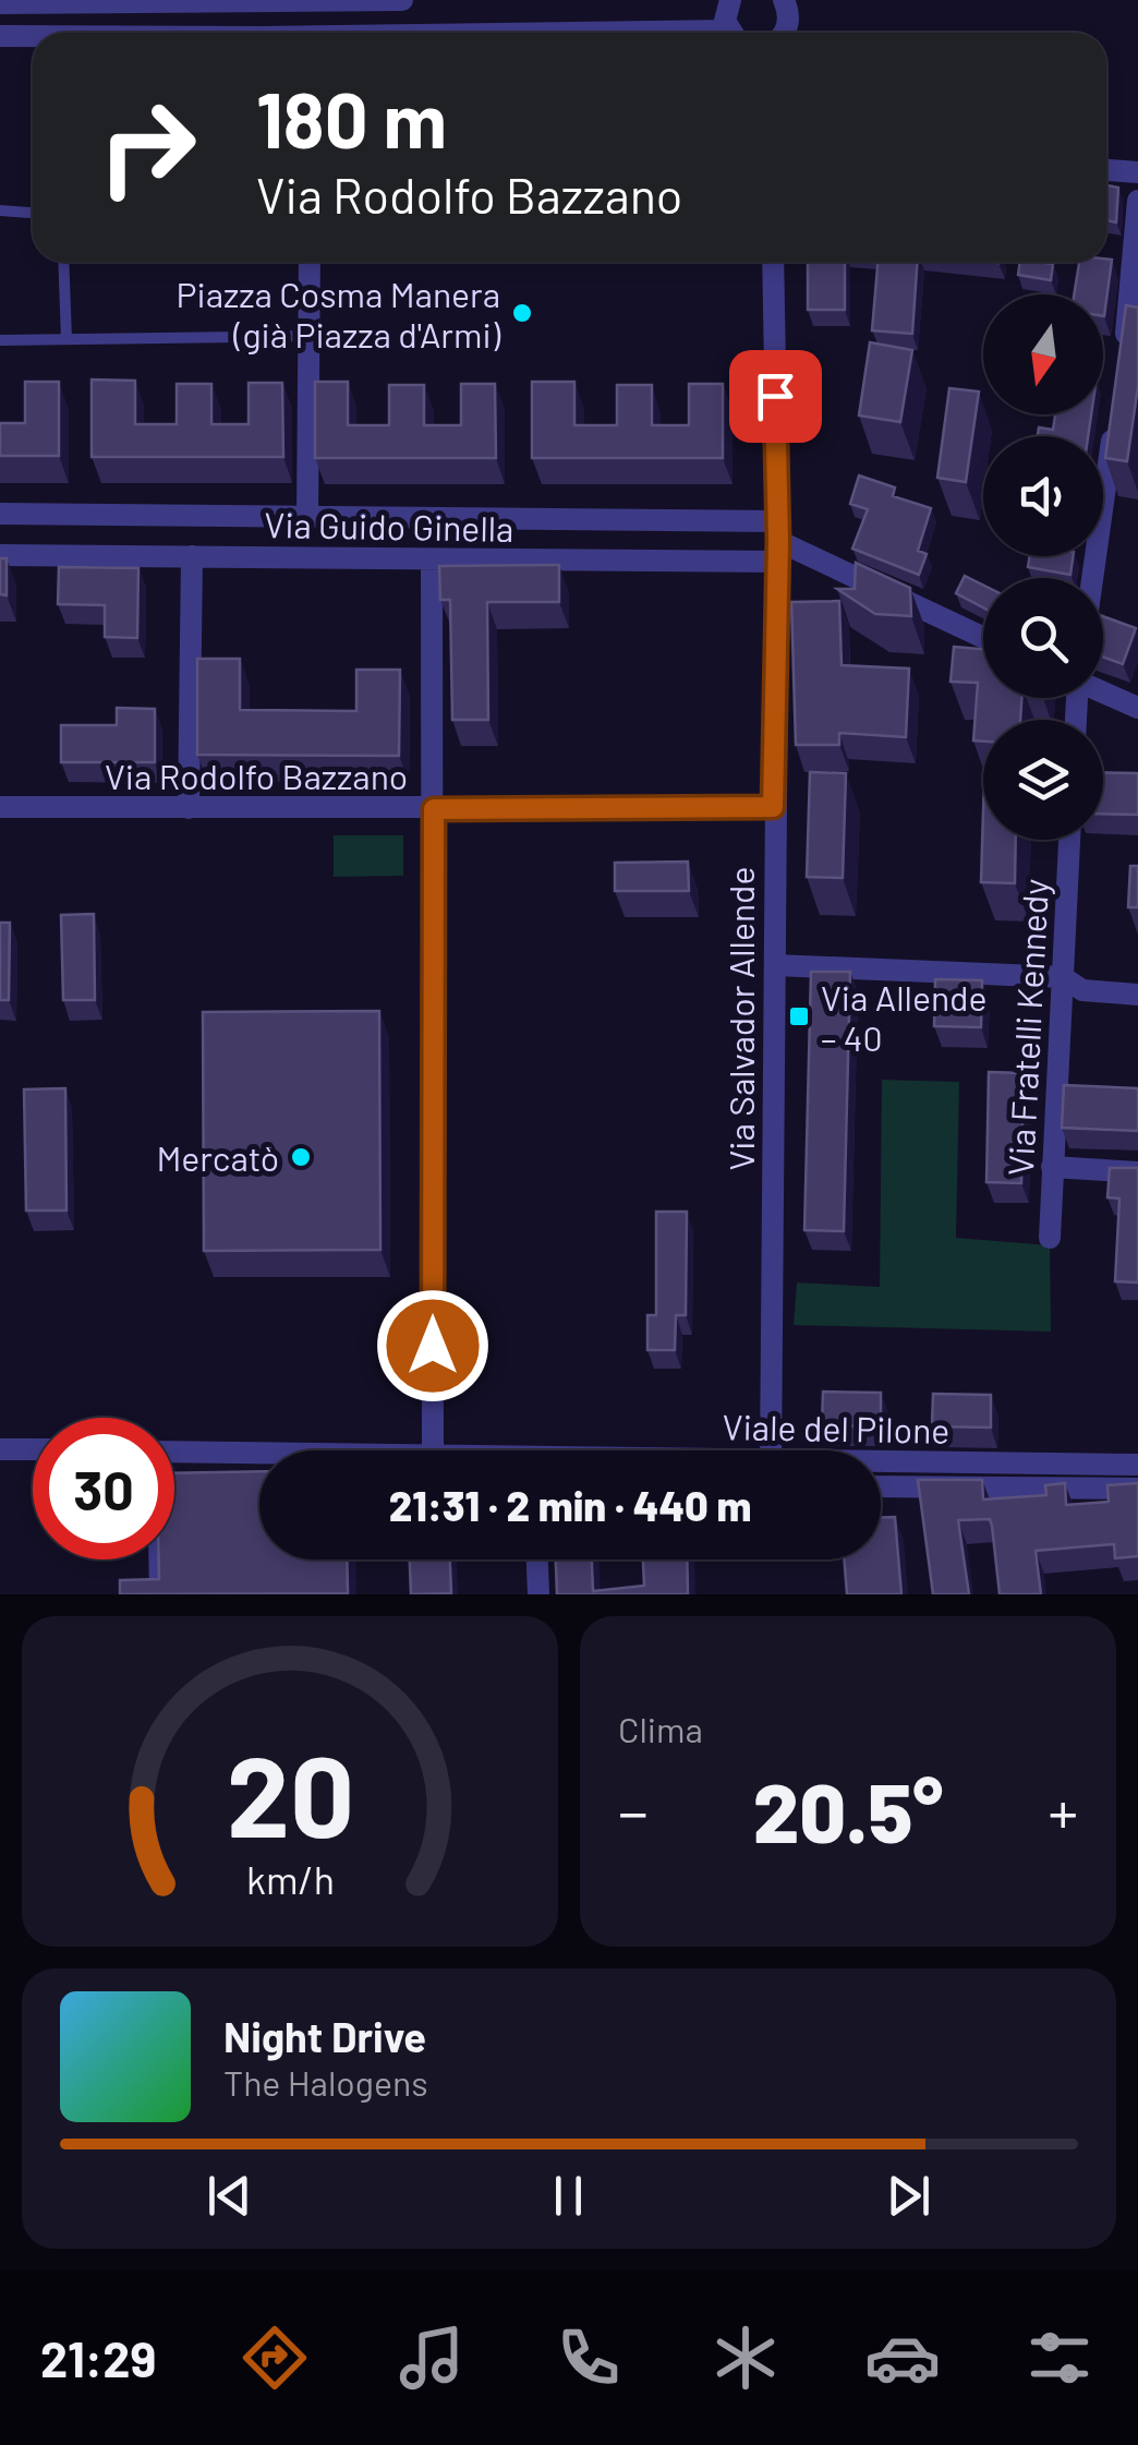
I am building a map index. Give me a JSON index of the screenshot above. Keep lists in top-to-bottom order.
{
  "streets": {
    "street": [
      "Via Guido Ginella",
      "Via Rodolfo Bazzano",
      "Via Salvador Allende",
      "Via Fratelli Kennedy",
      "Viale del Pilone"
    ]
  },
  "crossings": [
    ["Via Guido Ginella", "Via Salvador Allende"],
    ["Via Rodolfo Bazzano", "Via Salvador Allende"]
  ],
  "places": {
    "other": ["Piazza Cosma Manera (già Piazza d'Armi)", "Mercatò"],
    "transit": ["Via Allende – 40"]
  },
  "north": "bottom",
  "page": {
    "turn": ["180 m", "Via Rodolfo Bazzano"],
    "limit": "30",
    "trip": "21:31 · 2 min · 440 m",
    "tile": "Clima",
    "heat": ["−", "20.5°", "+"],
    "song": ["Night Drive", "The Halogens"],
    "tabs": "21:29",
    "gauge": ["20", "km/h"]
  }
}
